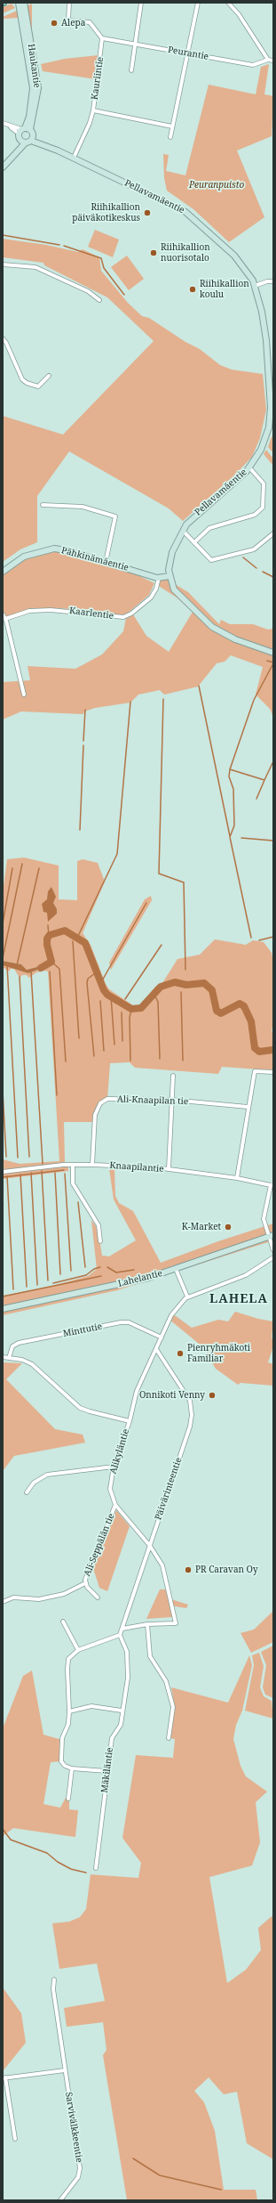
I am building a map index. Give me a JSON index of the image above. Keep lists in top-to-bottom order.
{
  "streets": {
    "street": [
      "Peurantie",
      "Haukantie",
      "Kauriintie",
      "Pellavamäentie",
      "Pähkinämäentie",
      "Kaarlentie",
      "Ali-Knaapilan tie",
      "Knaapilantie",
      "Lahelantie",
      "Minttutie",
      "Alikyläntie",
      "Päivärinteentie",
      "Ali-Seppälän tie",
      "Mäkiläntie",
      "Sarvivälkkeentie"
    ]
  },
  "crossings": [
    ["Peurantie", "Kauriintie"],
    ["Haukantie", "Pellavamäentie"],
    ["Kauriintie", "Pellavamäentie"],
    ["Pellavamäentie", "Pähkinämäentie"],
    ["Pähkinämäentie", "Kaarlentie"],
    ["Ali-Knaapilan tie", "Knaapilantie"],
    ["Knaapilantie", "Lahelantie"],
    ["Minttutie", "Alikyläntie"],
    ["Alikyläntie", "Päivärinteentie"],
    ["Alikyläntie", "Ali-Seppälän tie"],
    ["Päivärinteentie", "Mäkiläntie"]
  ],
  "districts": ["LAHELA"],
  "parks": ["Peuranpuisto"],
  "places": [
    "Alepa",
    "Riihikallion päiväkotikeskus",
    "Riihikallion nuorisotalo",
    "Riihikallion koulu",
    "K-Market",
    "Pienryhmäkoti Familiar",
    "Onnikoti Venny",
    "PR Caravan Oy"
  ]
}
